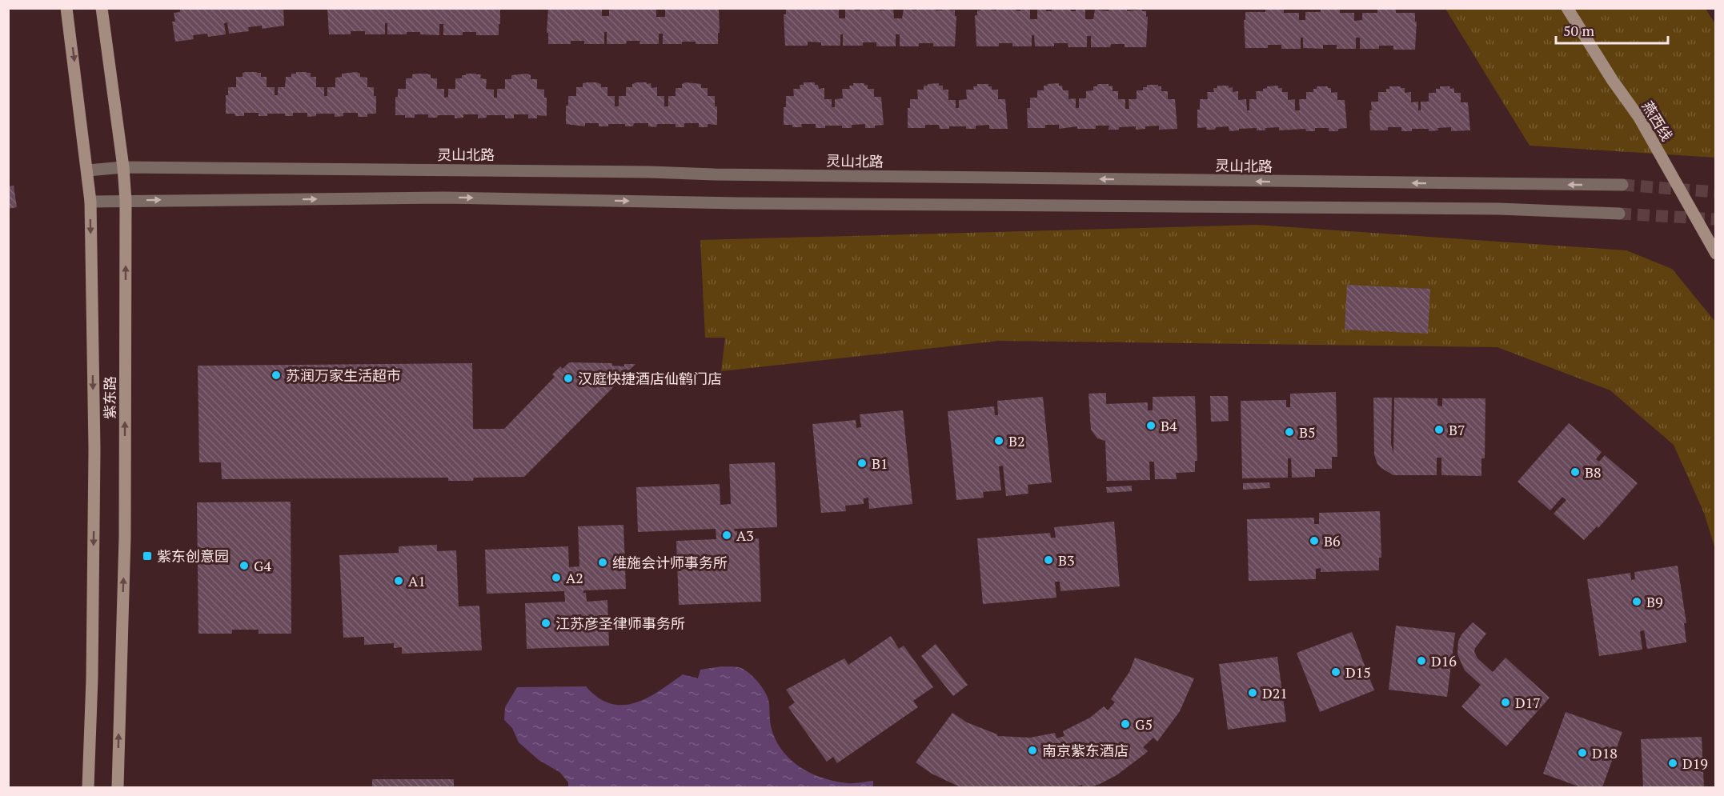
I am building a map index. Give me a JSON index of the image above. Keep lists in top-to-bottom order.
{
  "streets": {
    "main road": ["燕西线", "紫东路"],
    "street": ["灵山北路"]
  },
  "crossings": [
    ["灵山北路", "紫东路"]
  ],
  "places": {
    "other": [
      "苏润万家生活超市",
      "汉庭快捷酒店仙鹤门店",
      "B4",
      "B7",
      "B5",
      "B2",
      "B1",
      "B8",
      "A3",
      "B6",
      "B3",
      "维施会计师事务所",
      "G4",
      "A2",
      "A1",
      "B9",
      "江苏彦圣律师事务所",
      "D16",
      "D15",
      "D21",
      "D17",
      "G5",
      "南京紫东酒店",
      "D18",
      "D19"
    ],
    "transit": ["紫东创意园"]
  },
  "scale_bar": "50 m"
}
